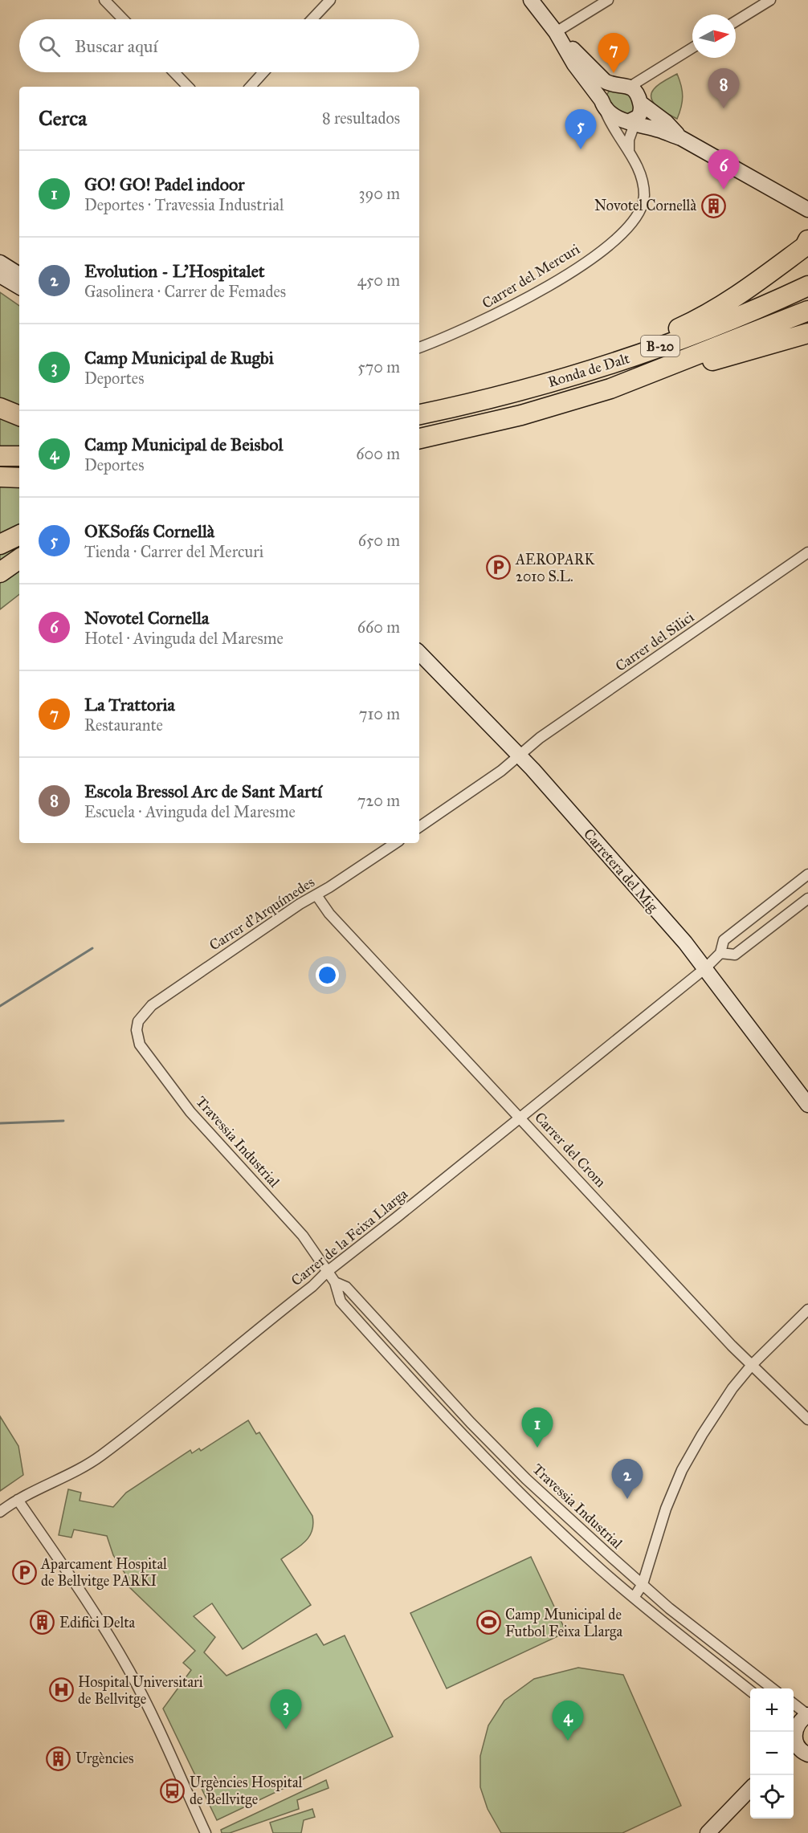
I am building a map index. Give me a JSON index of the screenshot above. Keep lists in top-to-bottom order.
{
  "streets": {
    "highway": ["B-20", "Ronda de Dalt"],
    "street": [
      "Carrer del Mercuri",
      "Carrer del Silici",
      "Carretera del Mig",
      "Carrer d'Arquímedes",
      "Travessia Industrial",
      "Carrer del Crom",
      "Carrer de la Feixa Llarga"
    ]
  },
  "crossings": [
    ["Carrer del Silici", "Carretera del Mig"],
    ["Carretera del Mig", "Carrer de la Feixa Llarga"],
    ["Carrer d'Arquímedes", "Travessia Industrial"],
    ["Carrer d'Arquímedes", "Carrer del Crom"],
    ["Travessia Industrial", "Carrer de la Feixa Llarga"],
    ["Carrer del Crom", "Carrer de la Feixa Llarga"]
  ],
  "places": {
    "building": ["Novotel Cornellà", "Edifici Delta", "Urgències"],
    "parking": ["AEROPARK 2010 S.L.", "Aparcament Hospital de Bellvitge PARKI"],
    "sports": ["Camp Municipal de Futbol Feixa Llarga"],
    "hospital": ["Hospital Universitari de Bellvitge"],
    "bus stop": ["Urgències Hospital de Bellvitge"]
  },
  "north": "right",
  "page": {
    "search": "Buscar aquí",
    "pins": [
      "7",
      "8",
      "5",
      "6",
      "1",
      "2",
      "3",
      "4"
    ],
    "heading": ["Cerca", "8 resultados"],
    "list": [
      {
        "mark": "1",
        "name": "GO! GO! Padel indoor",
        "note": "Deportes · Travessia Industrial",
        "value": "390 m"
      },
      {
        "mark": "2",
        "name": "Evolution - L'Hospitalet",
        "note": "Gasolinera · Carrer de Femades",
        "value": "450 m"
      },
      {
        "mark": "3",
        "name": "Camp Municipal de Rugbi",
        "note": "Deportes",
        "value": "570 m"
      },
      {
        "mark": "4",
        "name": "Camp Municipal de Beisbol",
        "note": "Deportes",
        "value": "600 m"
      },
      {
        "mark": "5",
        "name": "OKSofás Cornellà",
        "note": "Tienda · Carrer del Mercuri",
        "value": "650 m"
      },
      {
        "mark": "6",
        "name": "Novotel Cornella",
        "note": "Hotel · Avinguda del Maresme",
        "value": "660 m"
      },
      {
        "mark": "7",
        "name": "La Trattoria",
        "note": "Restaurante",
        "value": "710 m"
      },
      {
        "mark": "8",
        "name": "Escola Bressol Arc de Sant Martí",
        "note": "Escuela · Avinguda del Maresme",
        "value": "720 m"
      }
    ],
    "map_buttons": ["+", "−"]
  }
}
